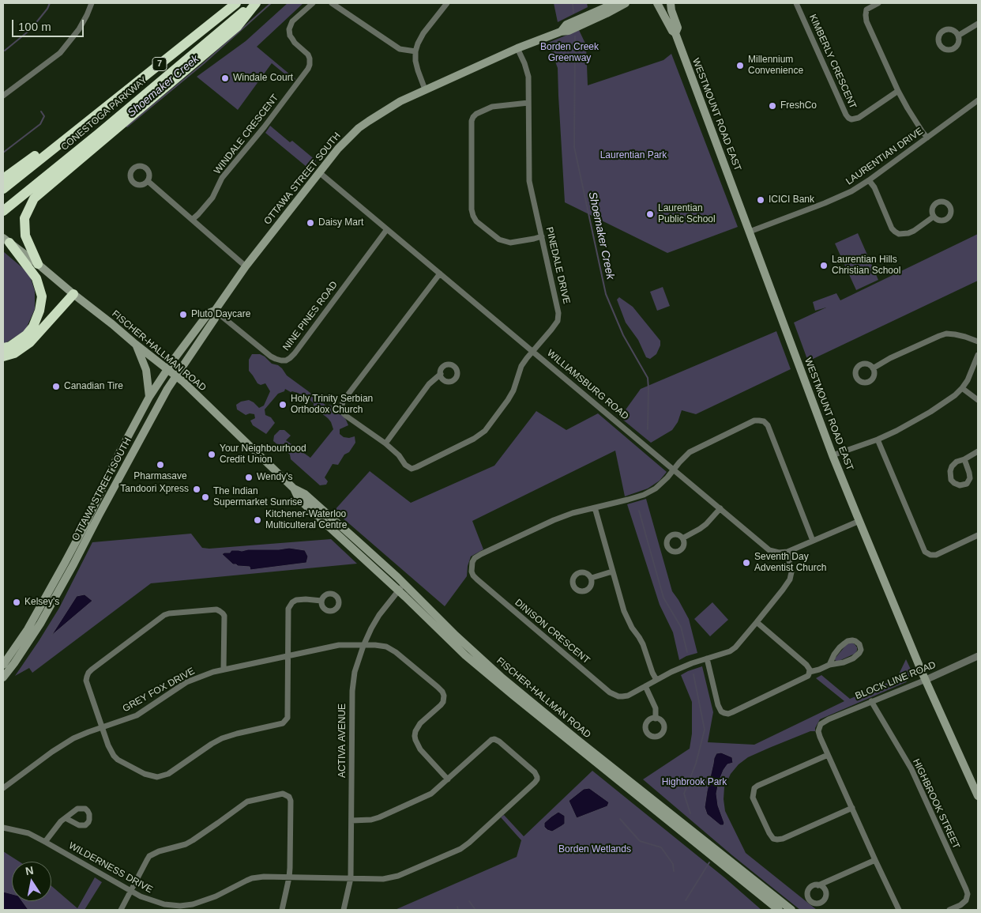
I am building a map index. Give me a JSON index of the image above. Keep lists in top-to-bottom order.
{
  "streets": {
    "highway": ["7", "CONESTOGA PARKWAY"],
    "main road": ["WESTMOUNT ROAD EAST", "OTTAWA STREET SOUTH", "FISCHER-HALLMAN ROAD"],
    "street": [
      "KIMBERLY CRESCENT",
      "WINDALE CRESCENT",
      "LAURENTIAN DRIVE",
      "PINEDALE DRIVE",
      "NINE PINES ROAD",
      "WILLIAMSBURG ROAD",
      "DINISON CRESCENT",
      "BLOCK LINE ROAD",
      "GREY FOX DRIVE",
      "ACTIVA AVENUE",
      "HIGHBROOK STREET",
      "WILDERNESS DRIVE"
    ]
  },
  "crossings": [
    ["WESTMOUNT ROAD EAST", "LAURENTIAN DRIVE"],
    ["WESTMOUNT ROAD EAST", "BLOCK LINE ROAD"],
    ["OTTAWA STREET SOUTH", "PINEDALE DRIVE"],
    ["OTTAWA STREET SOUTH", "NINE PINES ROAD"],
    ["OTTAWA STREET SOUTH", "FISCHER-HALLMAN ROAD"],
    ["OTTAWA STREET SOUTH", "WILLIAMSBURG ROAD"],
    ["PINEDALE DRIVE", "WILLIAMSBURG ROAD"],
    ["NINE PINES ROAD", "WILLIAMSBURG ROAD"],
    ["FISCHER-HALLMAN ROAD", "ACTIVA AVENUE"],
    ["WILLIAMSBURG ROAD", "DINISON CRESCENT"],
    ["BLOCK LINE ROAD", "HIGHBROOK STREET"],
    ["GREY FOX DRIVE", "ACTIVA AVENUE"],
    ["GREY FOX DRIVE", "WILDERNESS DRIVE"],
    ["ACTIVA AVENUE", "WILDERNESS DRIVE"]
  ],
  "water": ["Shoemaker Creek"],
  "parks": [
    "Borden Creek Greenway",
    "Laurentian Park",
    "Highbrook Park",
    "Borden Wetlands"
  ],
  "places": [
    "Millennium Convenience",
    "Windale Court",
    "FreshCo",
    "ICICI Bank",
    "Laurentian Public School",
    "Daisy Mart",
    "Laurentian Hills Christian School",
    "Pluto Daycare",
    "Canadian Tire",
    "Holy Trinity Serbian Orthodox Church",
    "Your Neighbourhood Credit Union",
    "Pharmasave",
    "Wendy's",
    "Tandoori Xpress",
    "The Indian Supermarket Sunrise",
    "Kitchener-Waterloo Multiculteral Centre",
    "Seventh Day Adventist Church",
    "Kelsey's"
  ],
  "scale_bar": "100 m",
  "north": "top"
}
